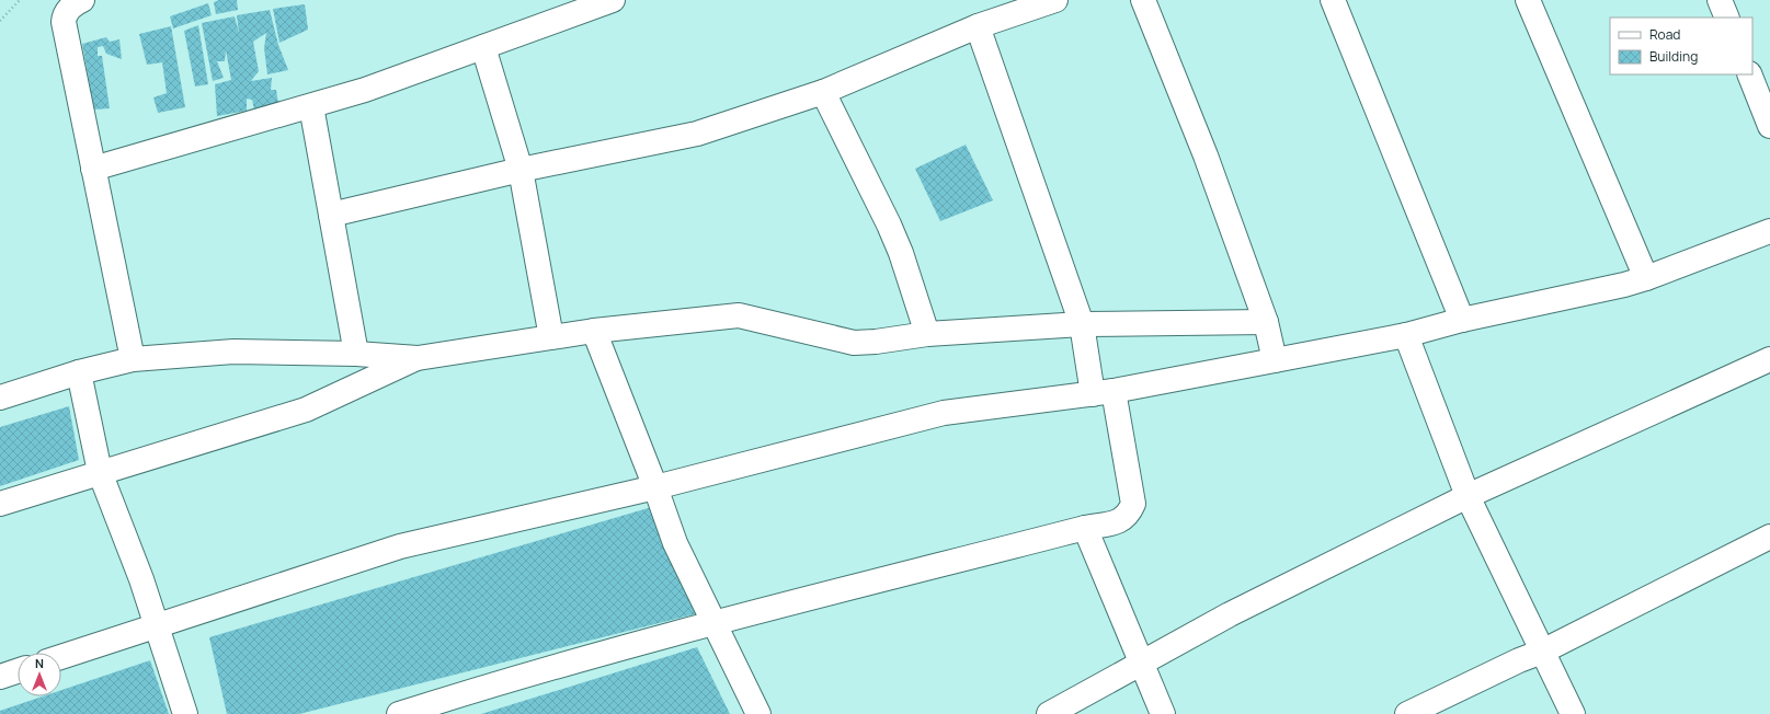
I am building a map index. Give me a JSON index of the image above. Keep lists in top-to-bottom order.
{
  "legend": ["Road", "Building"],
  "north": "top"
}
